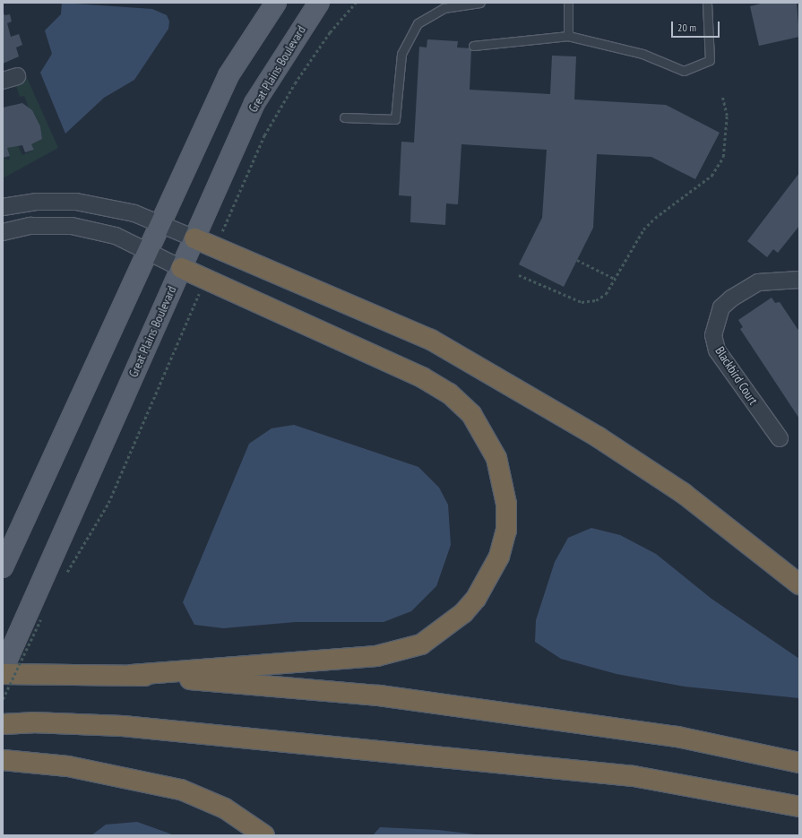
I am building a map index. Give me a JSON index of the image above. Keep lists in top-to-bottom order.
{
  "streets": {
    "main road": ["Great Plains Boulevard"],
    "street": ["Blackbird Court"]
  },
  "scale_bar": "20 m"
}
